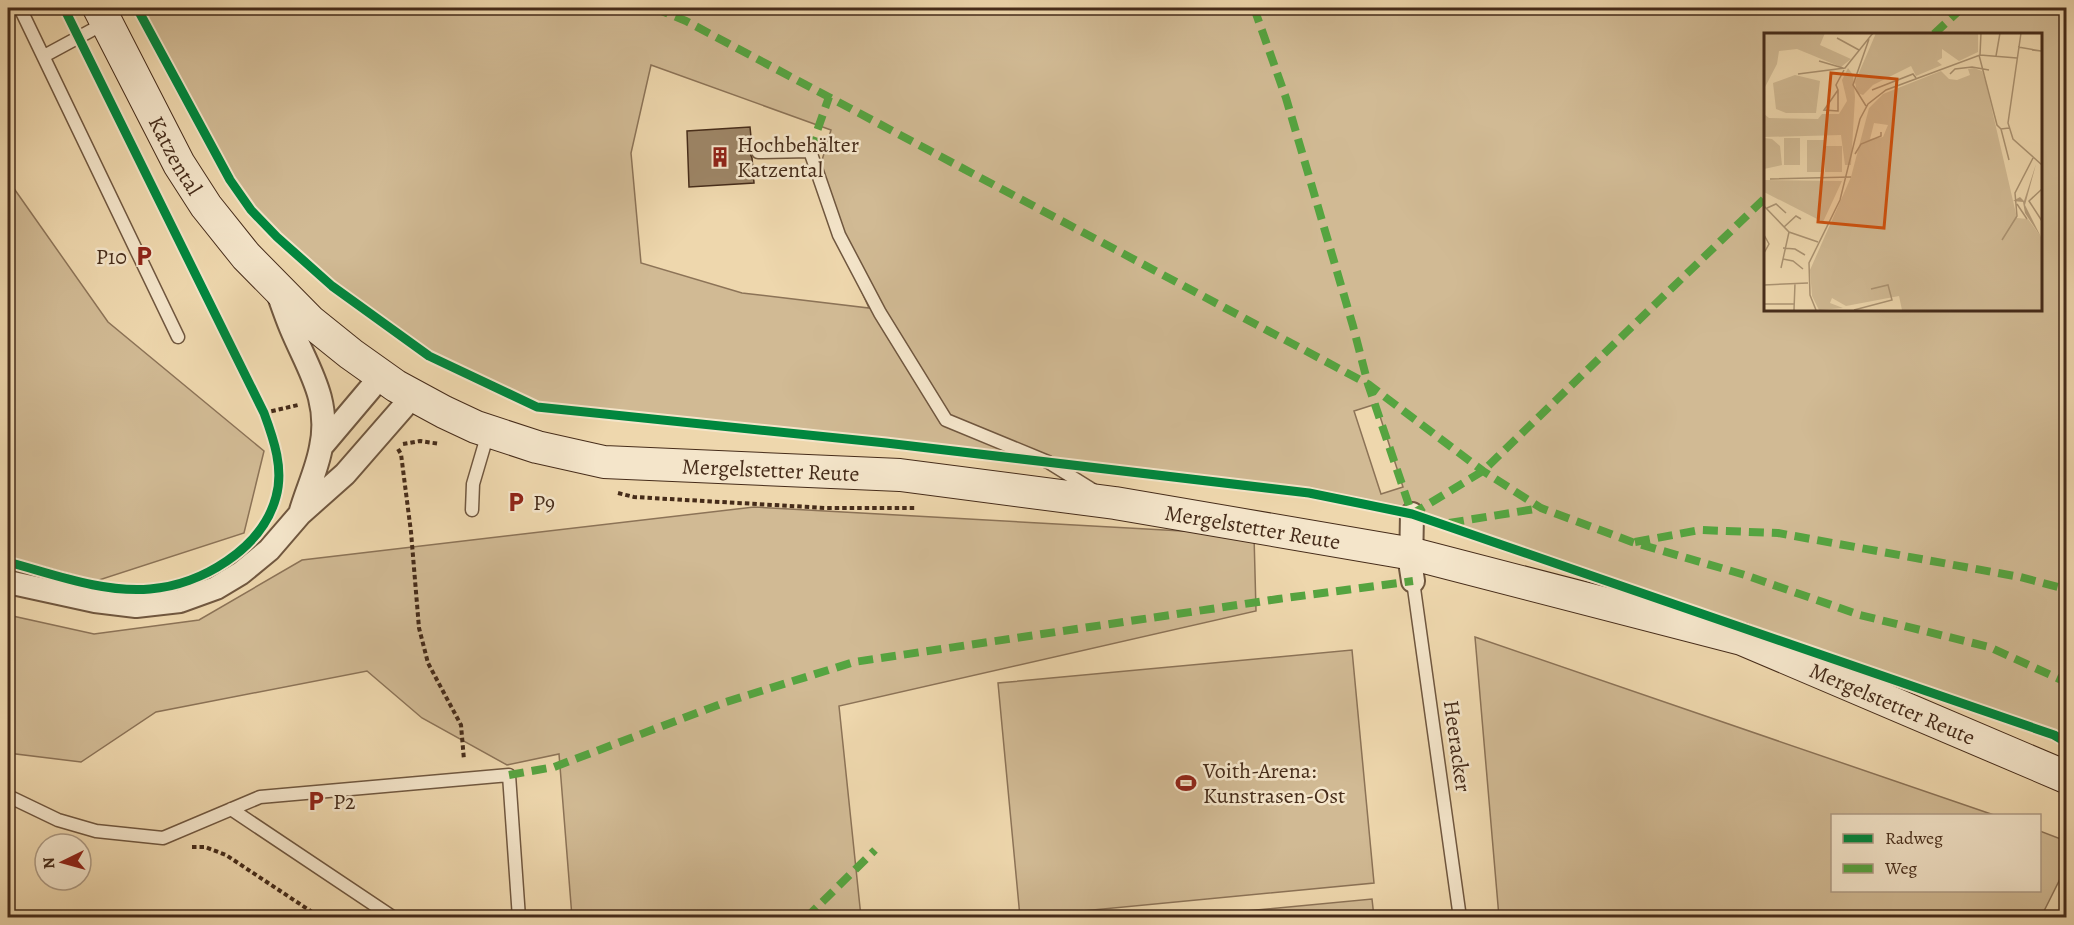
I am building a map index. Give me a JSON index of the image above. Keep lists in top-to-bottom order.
{
  "streets": {
    "street": ["Katzental", "Mergelstetter Reute"],
    "lane": ["Heeracker"]
  },
  "crossings": [
    ["Katzental", "Mergelstetter Reute"],
    ["Mergelstetter Reute", "Heeracker"]
  ],
  "places": {
    "building": ["Hochbehälter Katzental"],
    "parking": ["P10", "P9", "P2"],
    "sports": ["Voith-Arena: Kunstrasen-Ost"]
  },
  "legend": ["Radweg", "Weg"],
  "north": "left"
}
